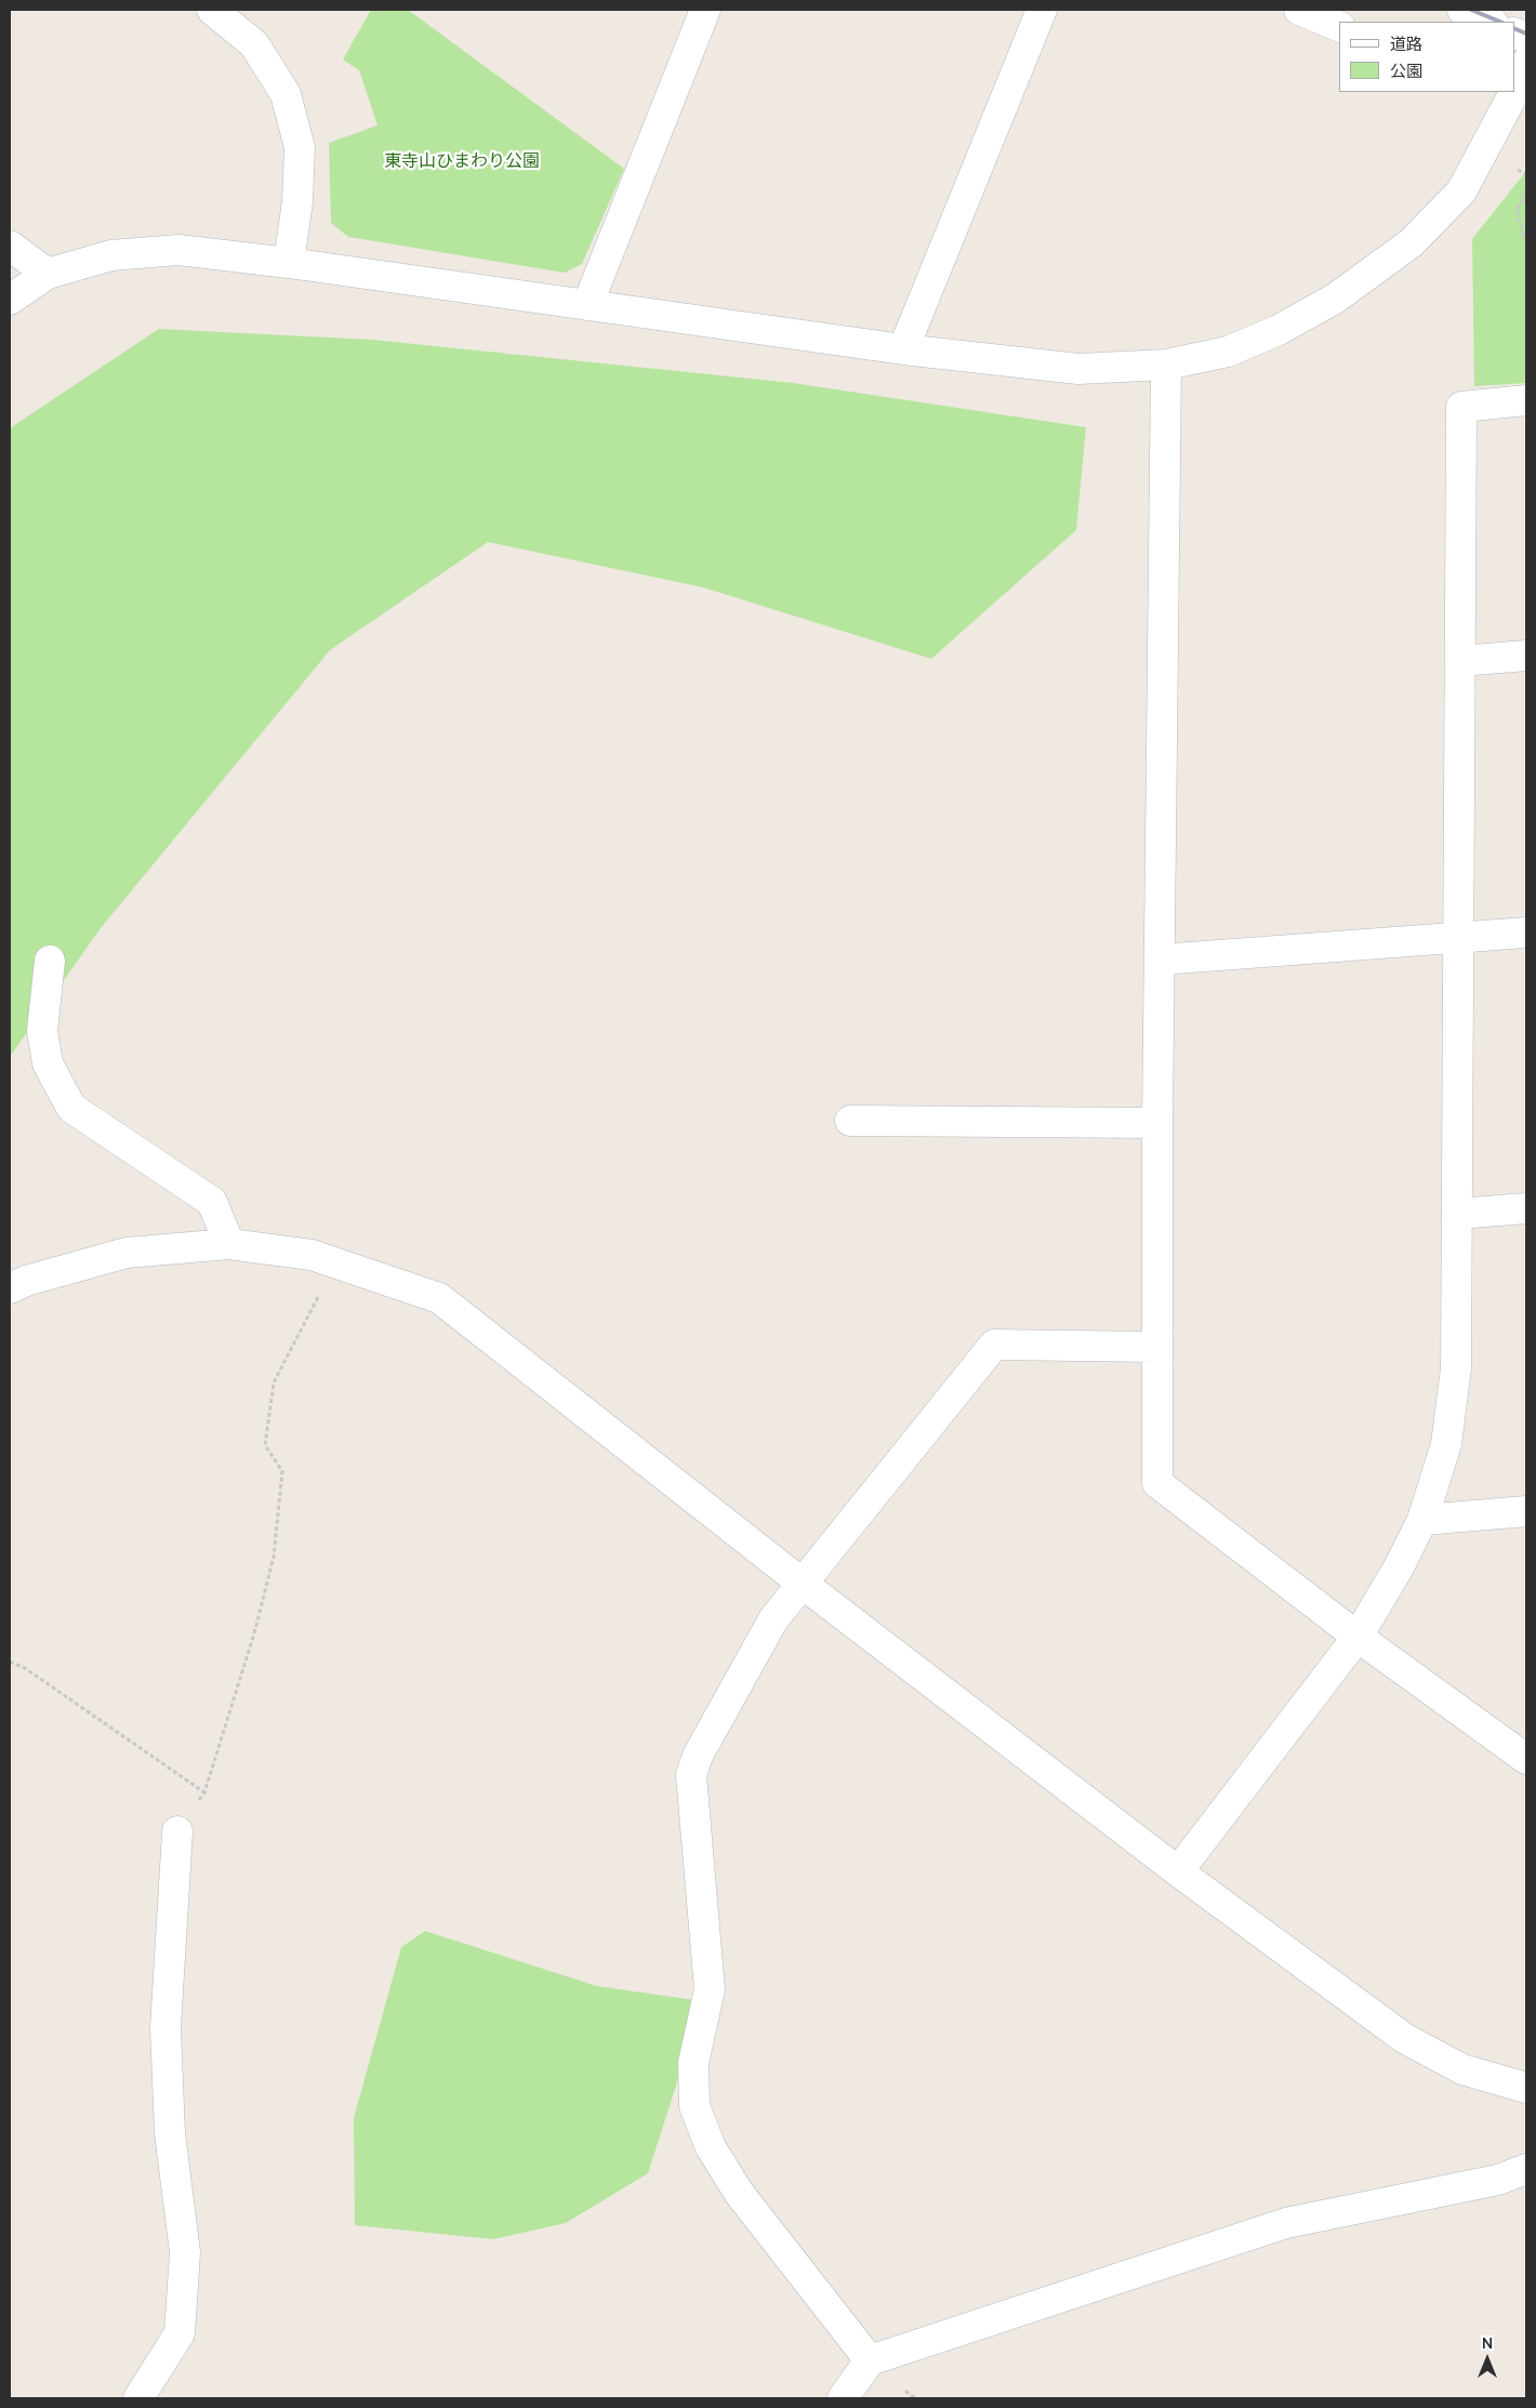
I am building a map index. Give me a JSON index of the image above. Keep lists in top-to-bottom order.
{
  "parks": ["東寺山ひまわり公園"],
  "legend": ["道路", "公園"],
  "north": "top"
}
